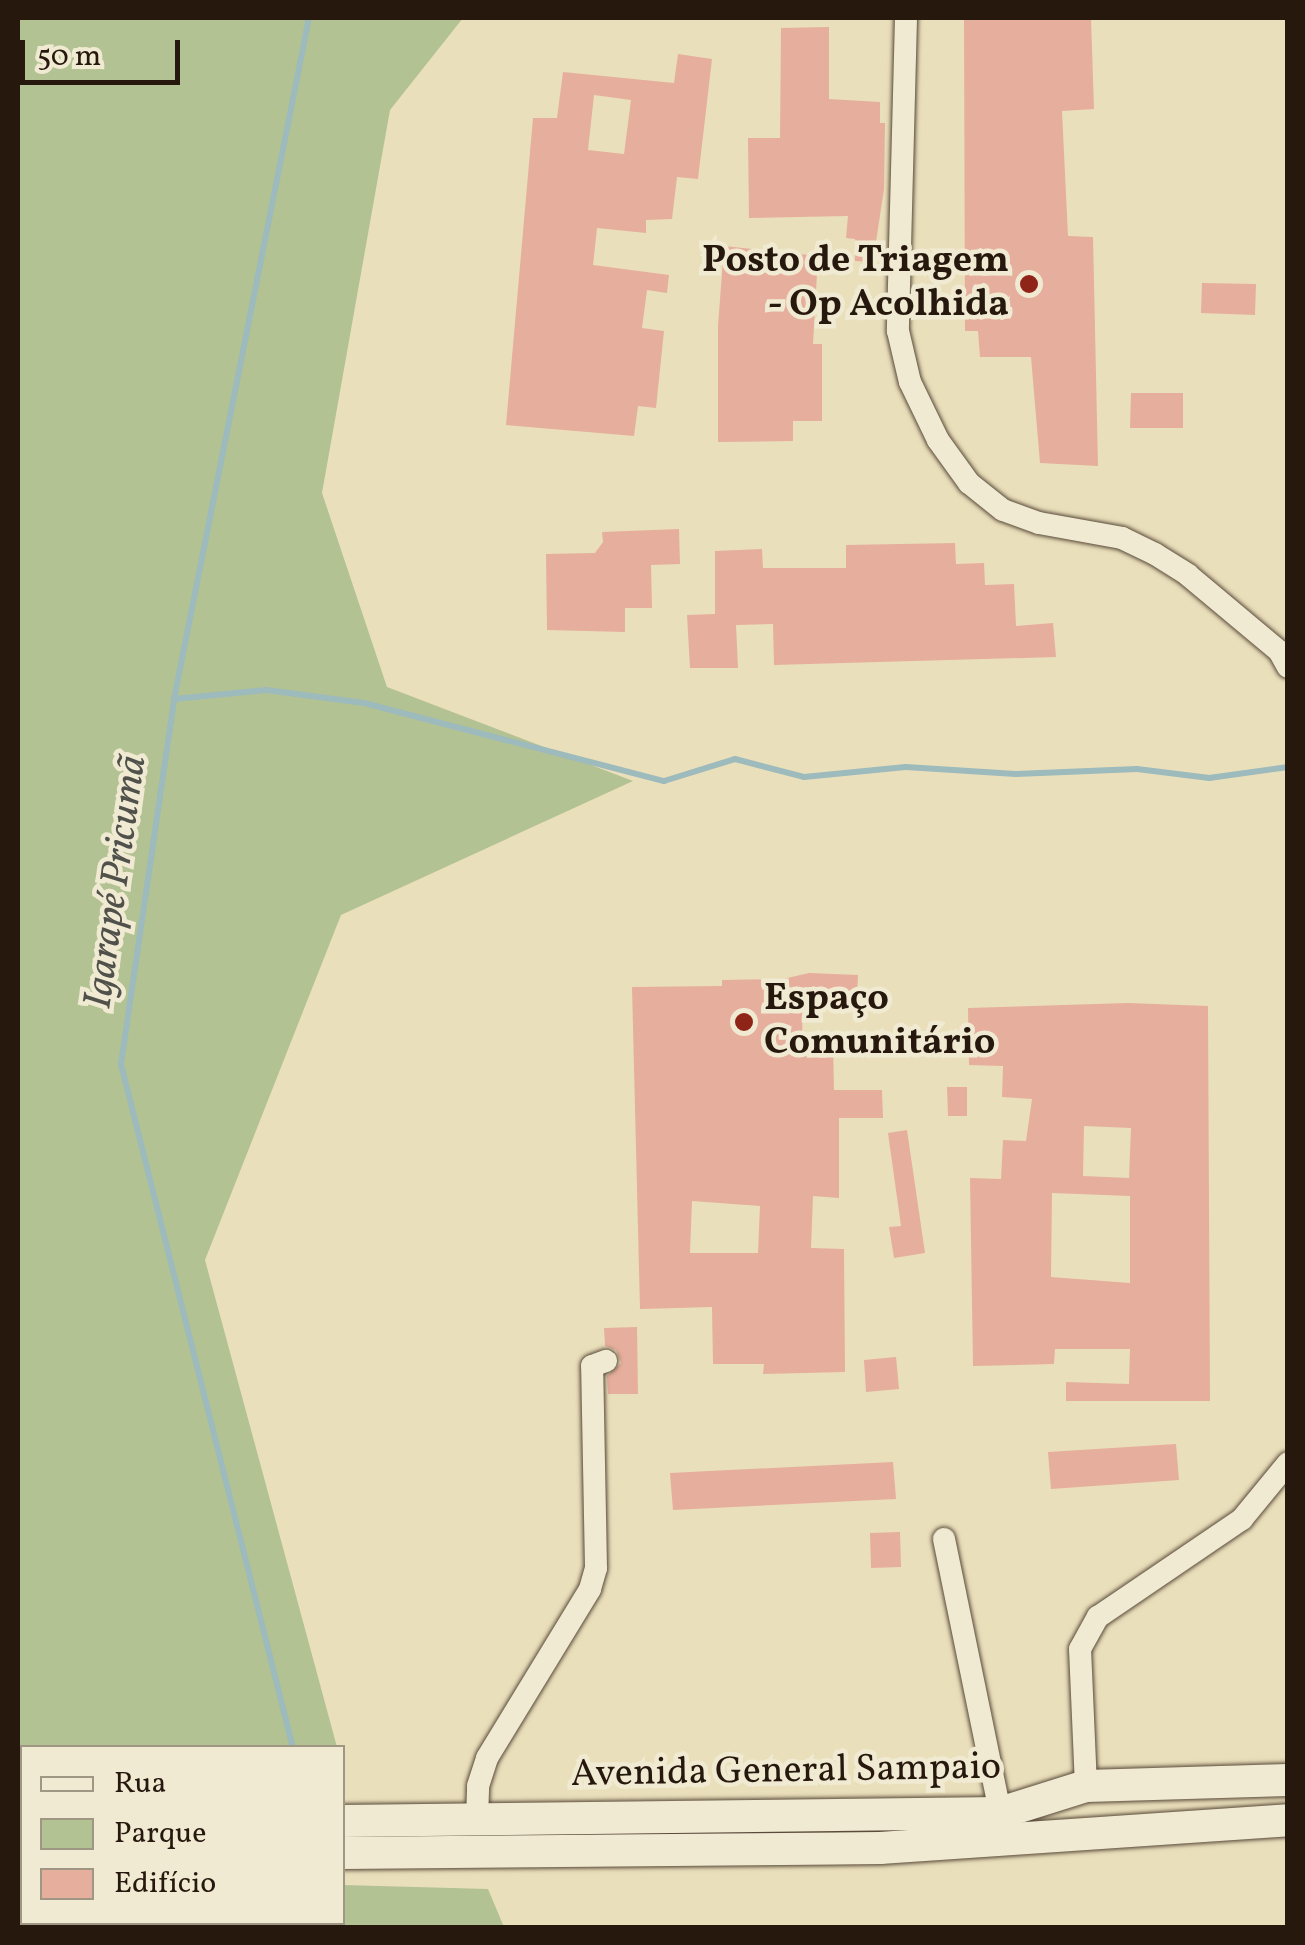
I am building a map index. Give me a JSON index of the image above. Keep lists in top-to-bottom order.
{
  "streets": {
    "street": ["Avenida General Sampaio"]
  },
  "water": ["Igarapé Pricumã"],
  "places": ["Posto de Triagem - Op Acolhida", "Espaço Comunitário"],
  "legend": ["Rua", "Parque", "Edifício"],
  "scale_bar": "50 m"
}
